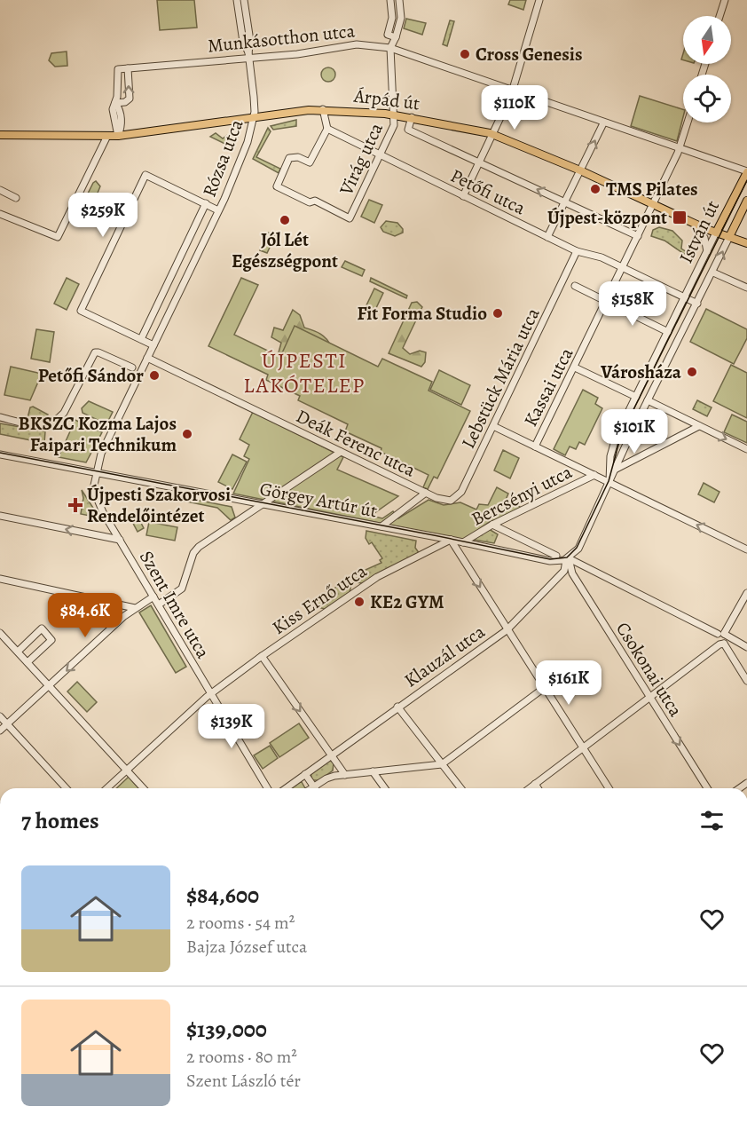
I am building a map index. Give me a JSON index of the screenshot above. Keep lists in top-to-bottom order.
{
  "streets": {
    "main road": ["Árpád út", "István út"],
    "street": [
      "Munkásotthon utca",
      "Rózsa utca",
      "Virág utca",
      "Petőfi utca",
      "Lebstück Mária utca",
      "Kassai utca",
      "Deák Ferenc utca",
      "Bercsényi utca",
      "Görgey Artúr út",
      "Kiss Ernő utca",
      "Szent Imre utca",
      "Klauzál utca",
      "Csokonai utca"
    ]
  },
  "crossings": [
    ["Munkásotthon utca", "Rózsa utca"],
    ["Munkásotthon utca", "Virág utca"],
    ["Munkásotthon utca", "István út"],
    ["Munkásotthon utca", "Kassai utca"],
    ["Árpád út", "Rózsa utca"],
    ["Árpád út", "Virág utca"],
    ["Árpád út", "István út"],
    ["Árpád út", "Kassai utca"],
    ["Rózsa utca", "Deák Ferenc utca"],
    ["Rózsa utca", "Görgey Artúr út"],
    ["Rózsa utca", "Szent Imre utca"],
    ["Virág utca", "Petőfi utca"],
    ["Petőfi utca", "István út"],
    ["Petőfi utca", "Lebstück Mária utca"],
    ["Petőfi utca", "Kassai utca"],
    ["István út", "Görgey Artúr út"],
    ["István út", "Csokonai utca"],
    ["Lebstück Mária utca", "Deák Ferenc utca"],
    ["Bercsényi utca", "Görgey Artúr út"],
    ["Görgey Artúr út", "Kiss Ernő utca"],
    ["Görgey Artúr út", "Szent Imre utca"],
    ["Görgey Artúr út", "Csokonai utca"],
    ["Kiss Ernő utca", "Szent Imre utca"]
  ],
  "one_way": ["Csokonai utca"],
  "districts": ["ÚJPESTI LAKÓTELEP"],
  "places": {
    "other": [
      "Cross Genesis",
      "TMS Pilates",
      "Jól Lét Egészségpont",
      "Fit Forma Studio",
      "Városháza",
      "Petőfi Sándor",
      "BKSZC Kozma Lajos Faipari Technikum",
      "KE2 GYM"
    ],
    "transit": ["Újpest-központ"],
    "health": ["Újpesti Szakorvosi Rendelőintézet"]
  },
  "north": "bottom",
  "page": {
    "price": [
      "$110K",
      "$259K",
      "$158K",
      "$101K",
      "$84.6K",
      "$161K",
      "$139K"
    ],
    "heading": "7 homes",
    "list": [
      {
        "name": "$84,600",
        "note": "2 rooms · 54 m² · Bajza József utca"
      },
      {
        "name": "$139,000",
        "note": "2 rooms · 80 m² · Szent László tér"
      }
    ]
  }
}
